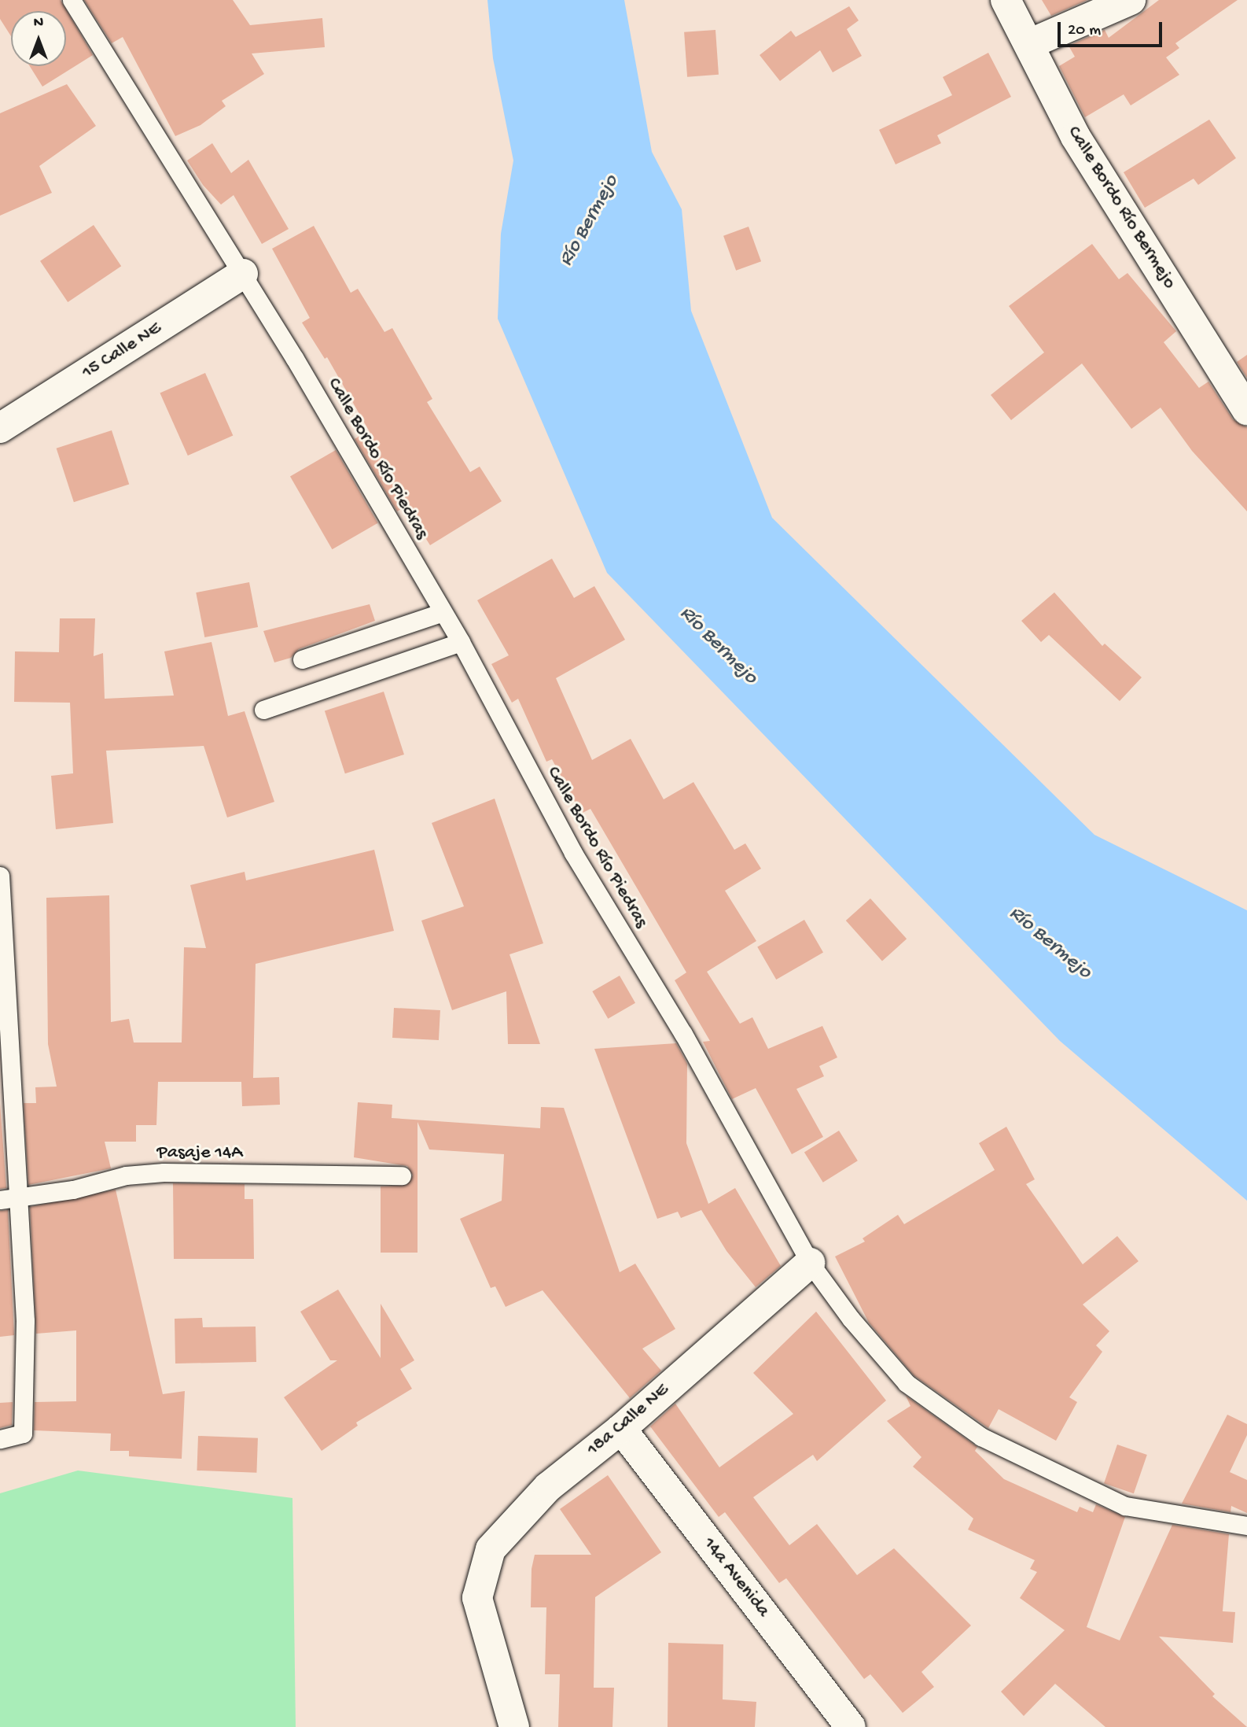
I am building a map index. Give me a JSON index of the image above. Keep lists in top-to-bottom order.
{
  "streets": {
    "street": [
      "Calle Bordo Río Bermejo",
      "15 Calle NE",
      "18a Calle NE",
      "14a Avenida"
    ],
    "lane": ["Calle Bordo Río Piedras", "Pasaje 14A"]
  },
  "crossings": [
    ["15 Calle NE", "Calle Bordo Río Piedras"],
    ["Calle Bordo Río Piedras", "18a Calle NE"],
    ["18a Calle NE", "14a Avenida"]
  ],
  "water": ["Río Bermejo"],
  "scale_bar": "20 m",
  "north": "top"
}
